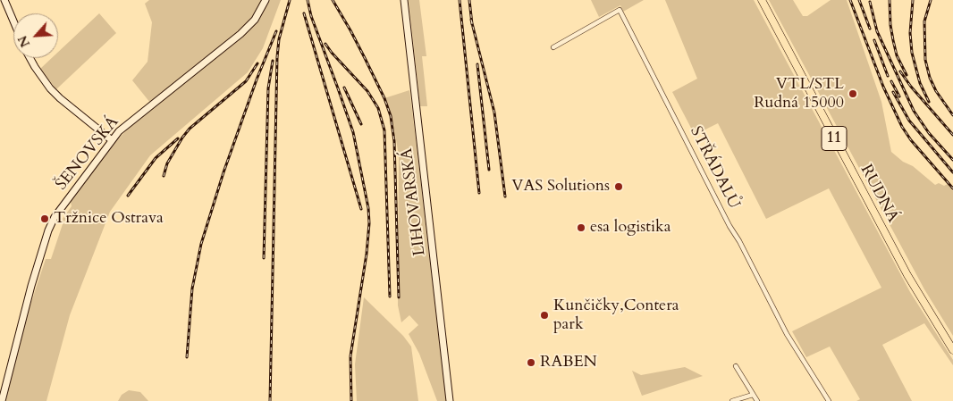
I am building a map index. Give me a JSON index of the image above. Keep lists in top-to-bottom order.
{
  "streets": {
    "main road": ["11", "RUDNÁ"],
    "street": ["ŠENOVSKÁ", "STŘÁDALŮ", "LIHOVARSKÁ"]
  },
  "places": [
    "VTL/STL Rudná 15000",
    "VAS Solutions",
    "Tržnice Ostrava",
    "esa logistika",
    "Kunčičky,Contera park",
    "RABEN"
  ],
  "north": "bottom left"
}
